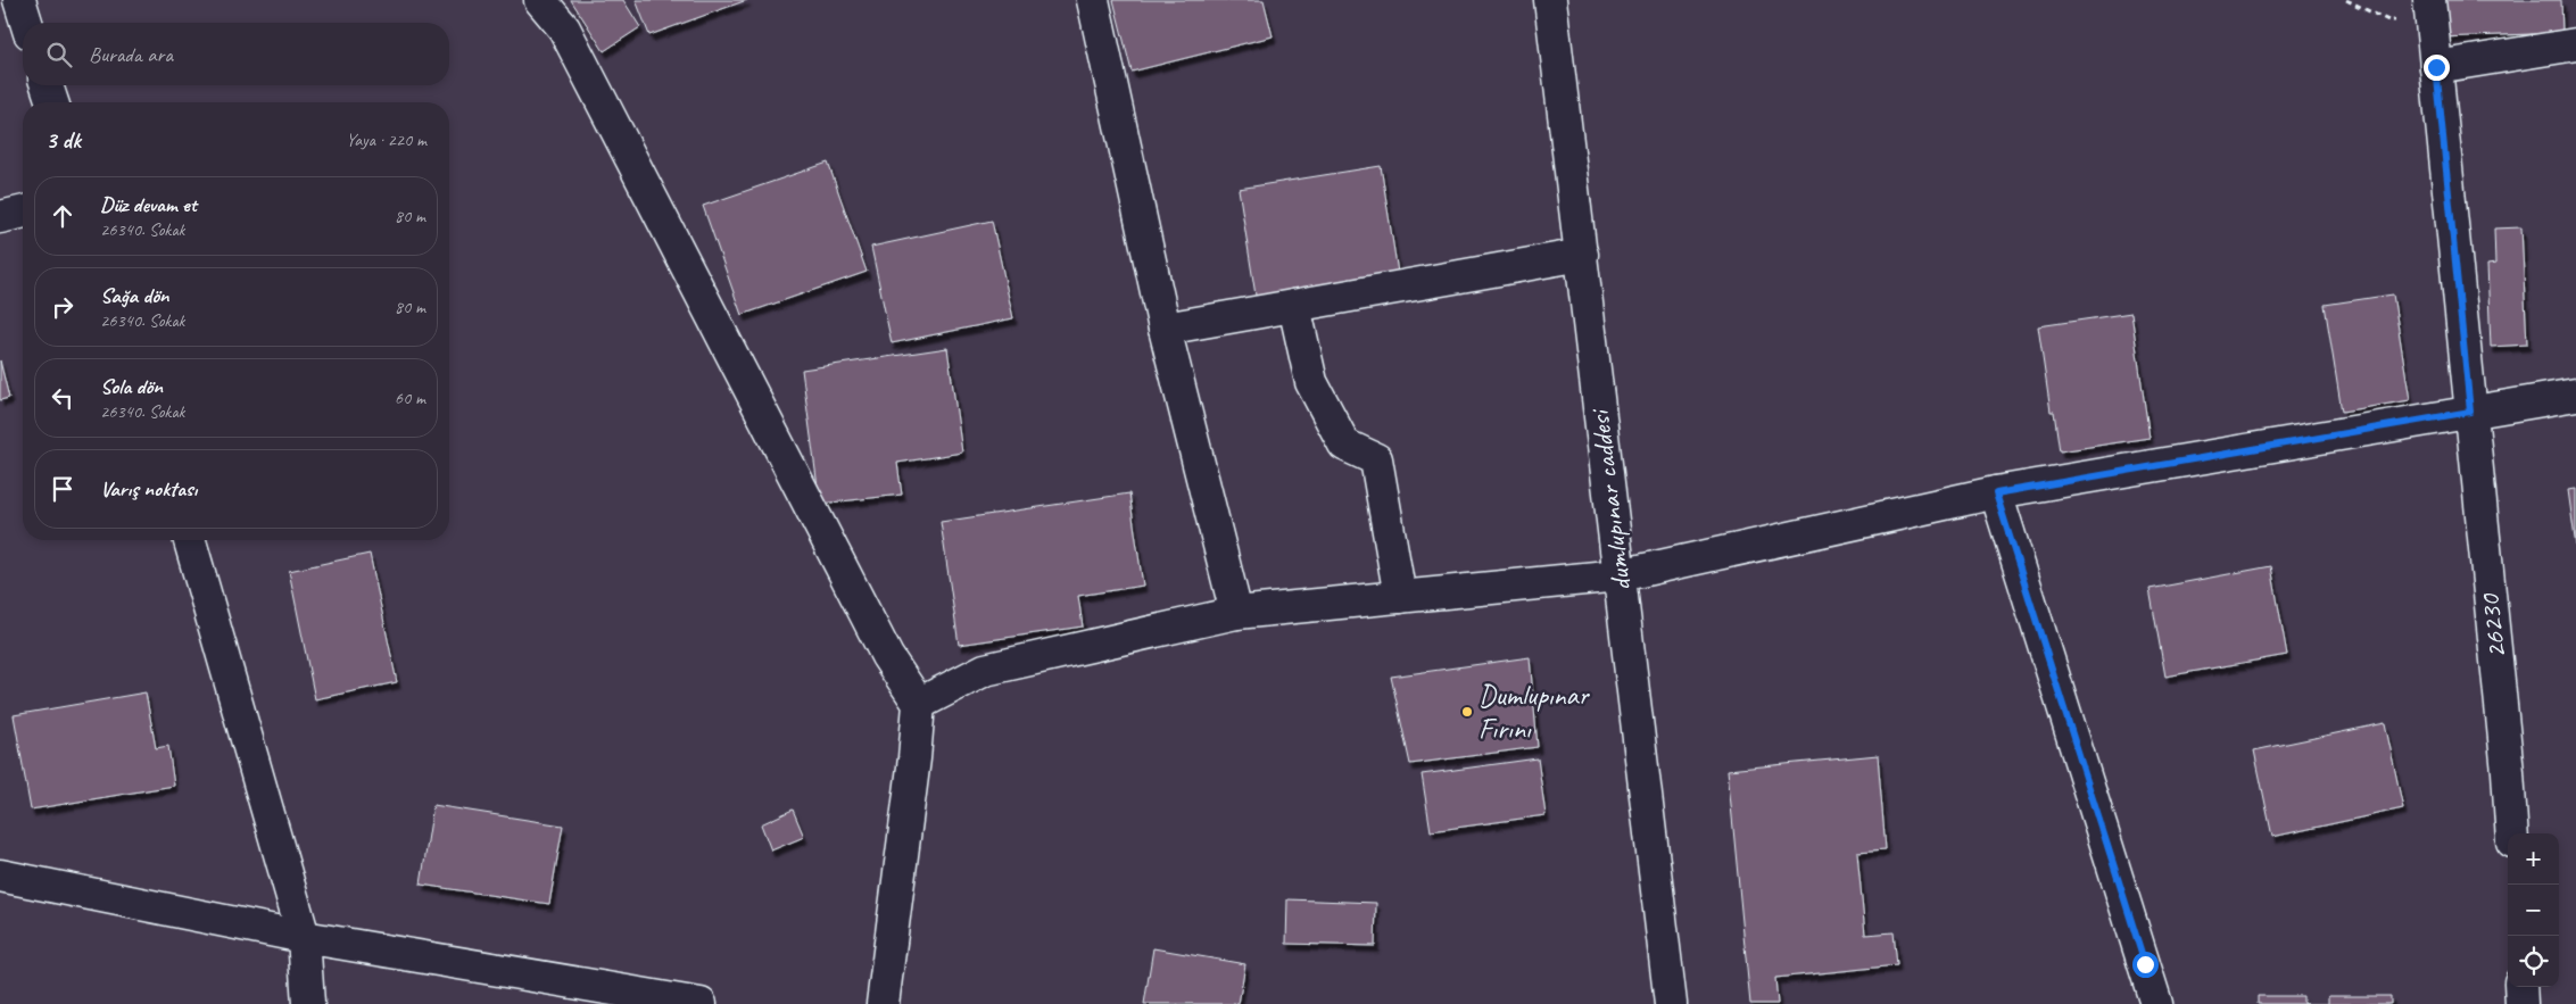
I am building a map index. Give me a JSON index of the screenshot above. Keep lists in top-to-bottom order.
{
  "streets": {
    "street": ["dumlupınar caddesi", "26230"]
  },
  "places": ["Dumlupınar Fırını"],
  "page": {
    "search": "Burada ara",
    "heading": ["3 dk", "Yaya · 220 m"],
    "list": [
      ["Düz devam et", "26340. Sokak", "80 m"],
      ["Sağa dön", "26340. Sokak", "80 m"],
      ["Sola dön", "26340. Sokak", "60 m"],
      "Varış noktası"
    ],
    "map_buttons": ["+", "−"]
  }
}
